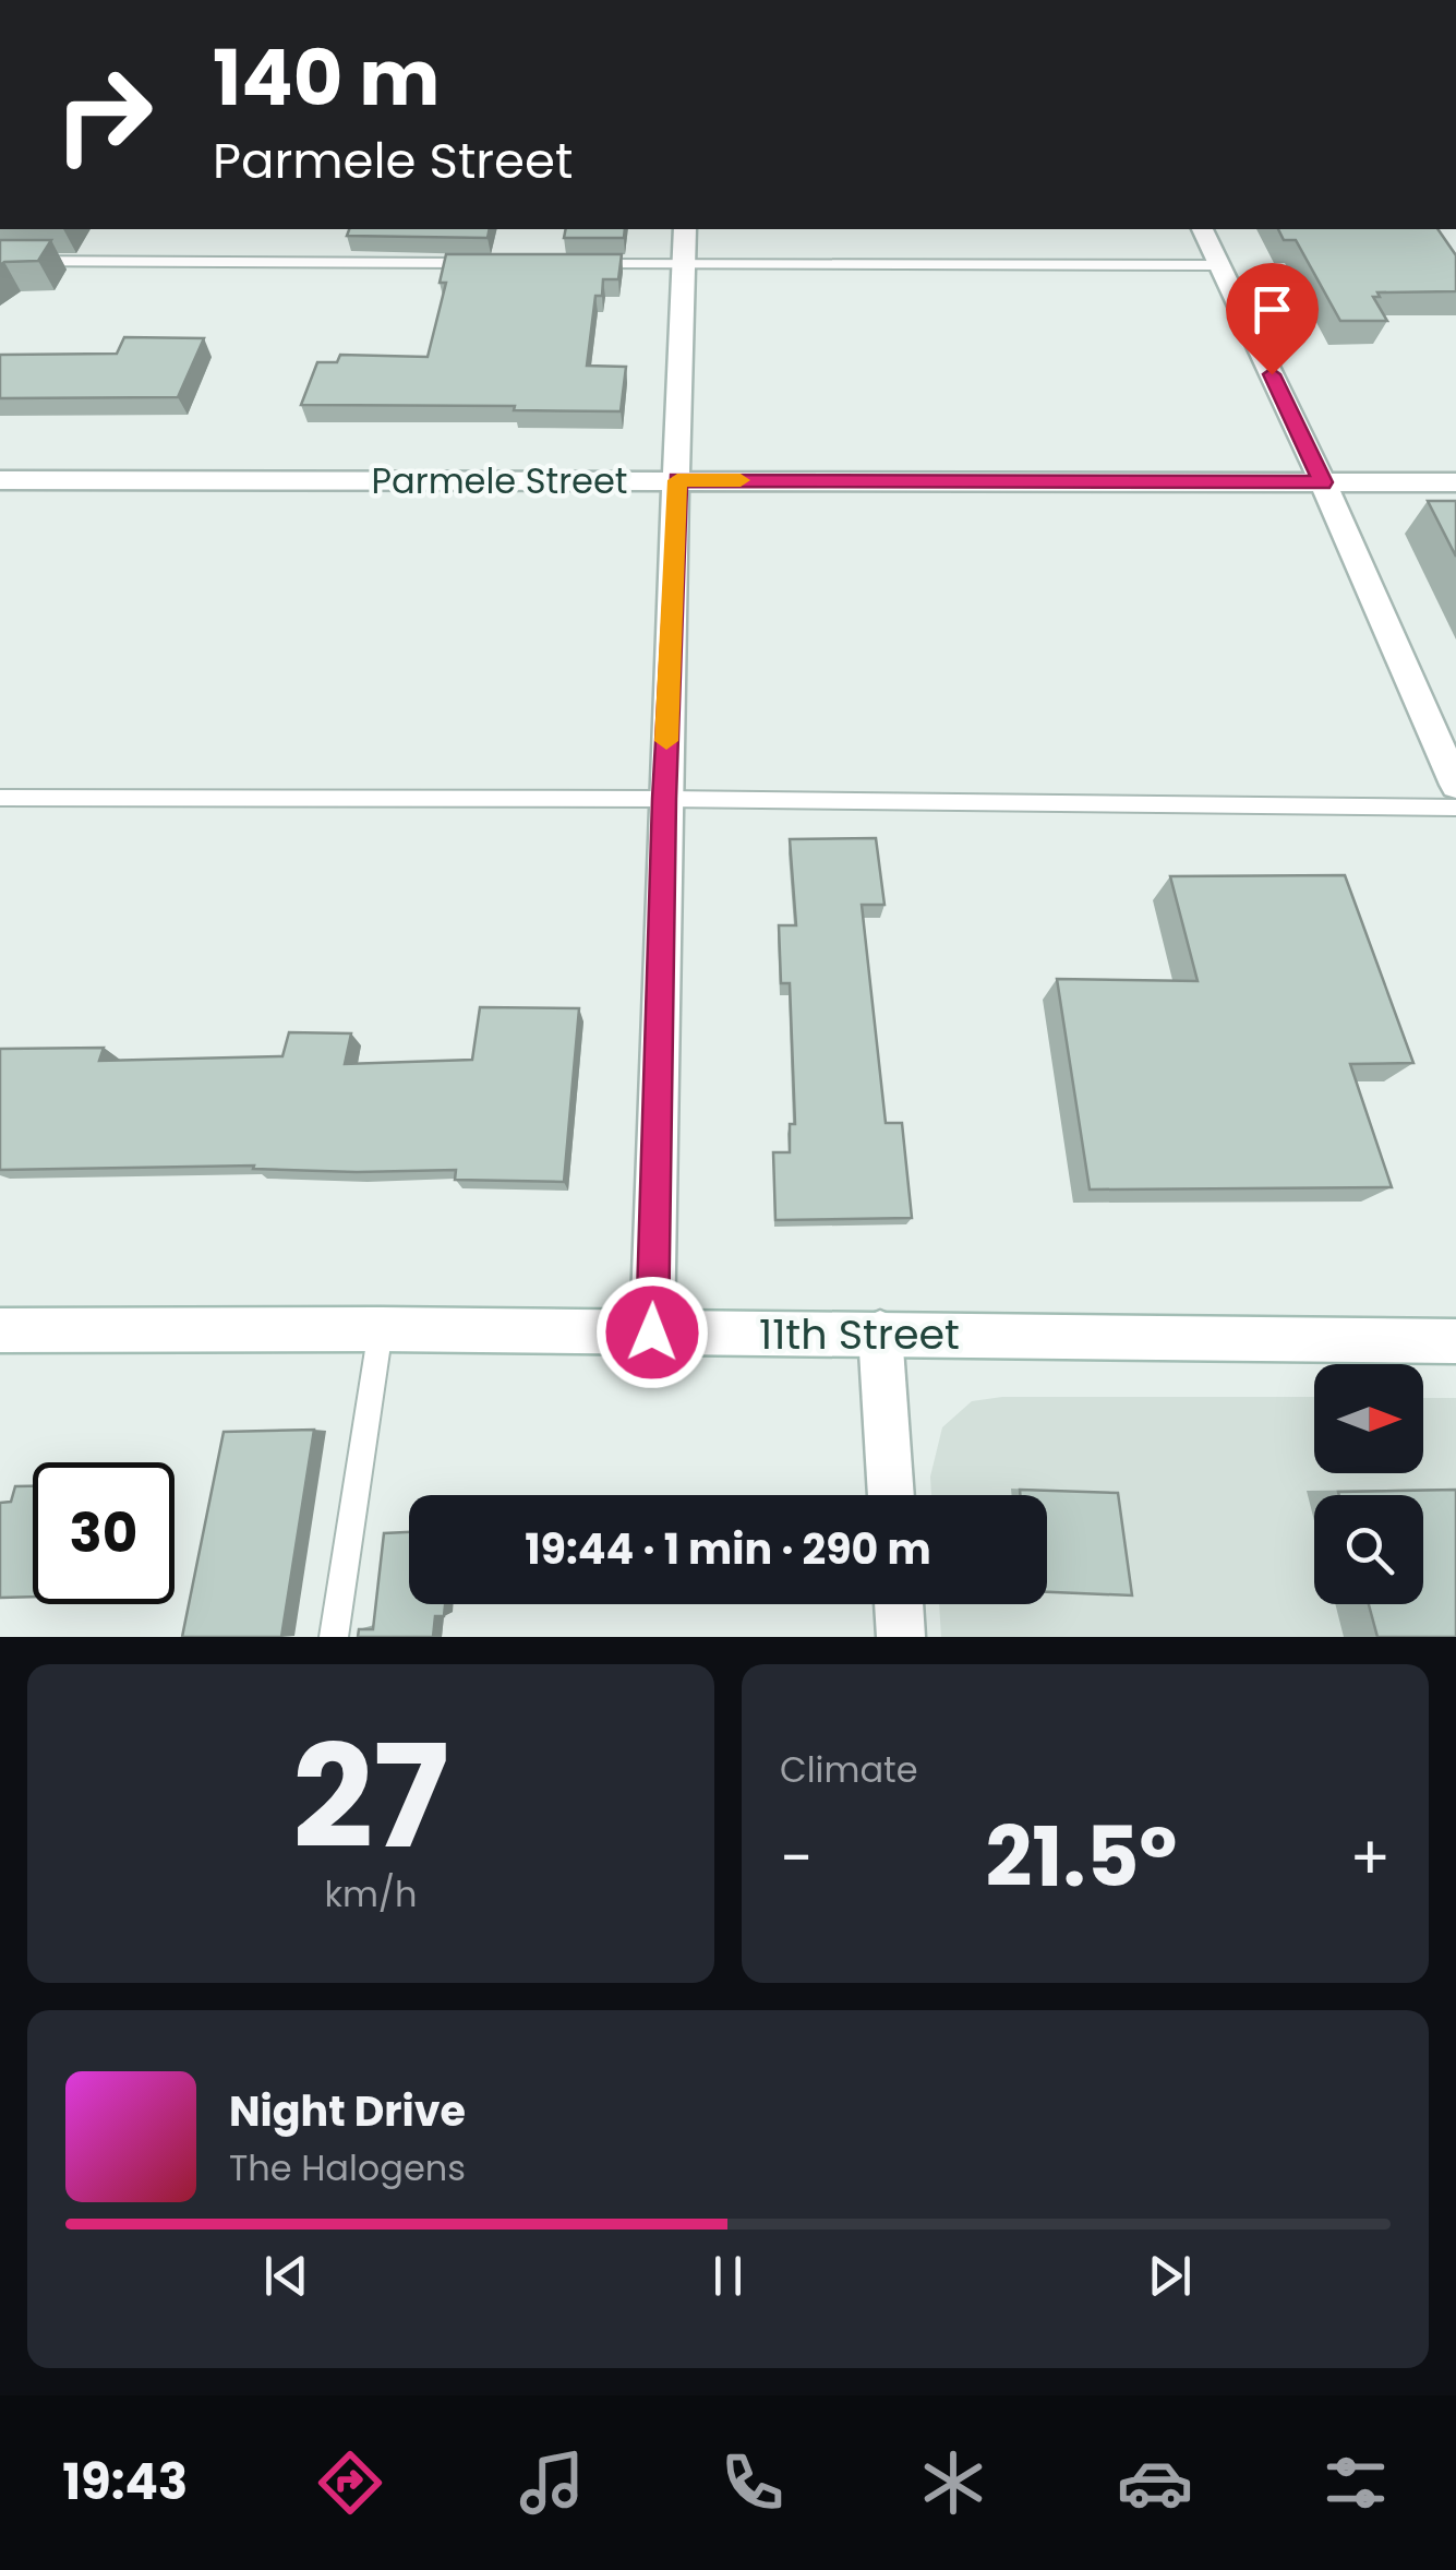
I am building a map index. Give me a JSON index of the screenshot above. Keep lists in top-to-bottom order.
{
  "streets": {
    "street": ["Parmele Street", "11th Street"]
  },
  "north": "right",
  "page": {
    "turn": ["140 m", "Parmele Street"],
    "limit": "30",
    "trip": "19:44 · 1 min · 290 m",
    "tile": [
      ["27", "km/h"],
      "Climate"
    ],
    "heat": ["−", "21.5°", "+"],
    "song": ["Night Drive", "The Halogens"],
    "tabs": "19:43"
  }
}
